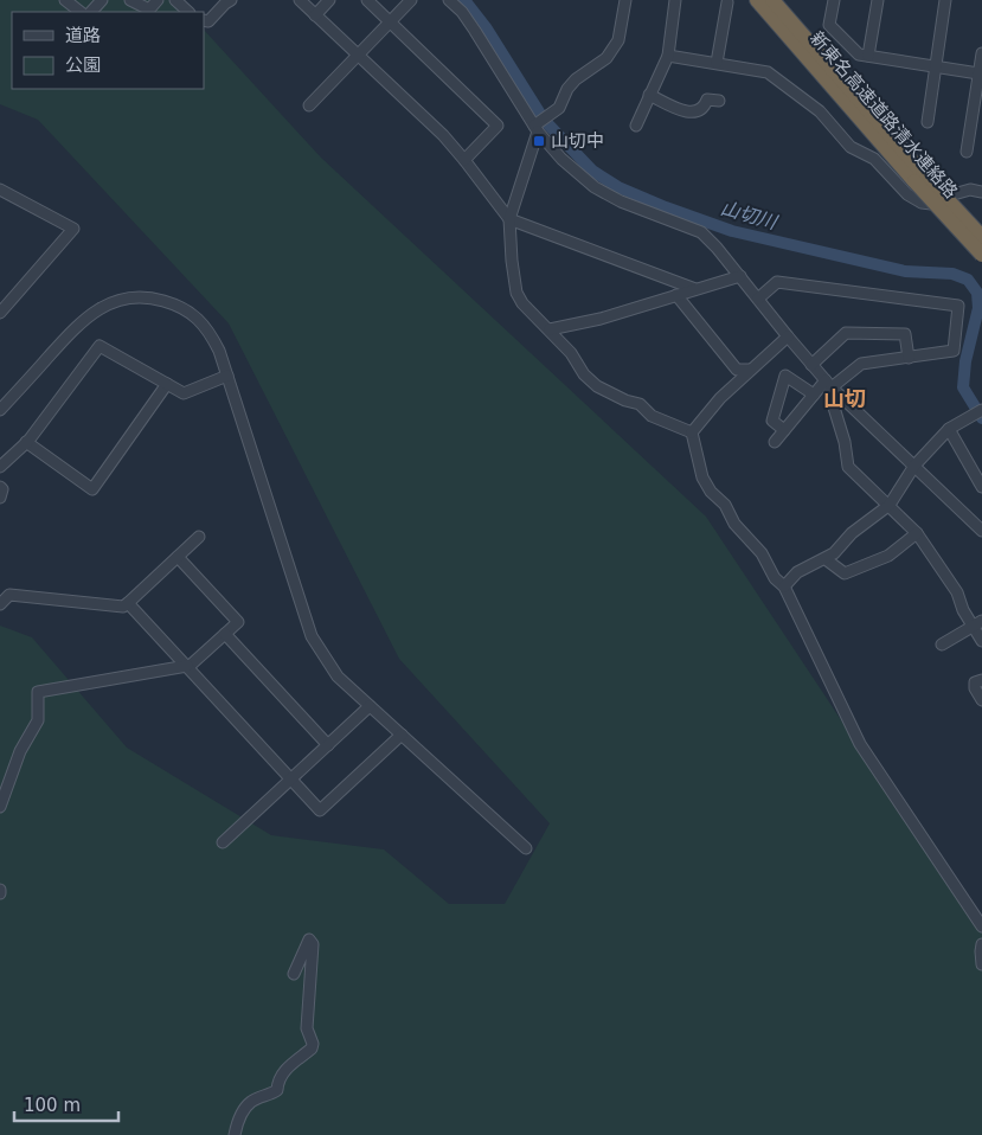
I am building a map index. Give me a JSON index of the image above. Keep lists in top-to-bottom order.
{
  "streets": {
    "highway": ["新東名高速道路清水連絡路"]
  },
  "districts": ["山切"],
  "water": ["山切川"],
  "places": {
    "transit": ["山切中"]
  },
  "legend": ["道路", "公園"],
  "scale_bar": "100 m"
}
